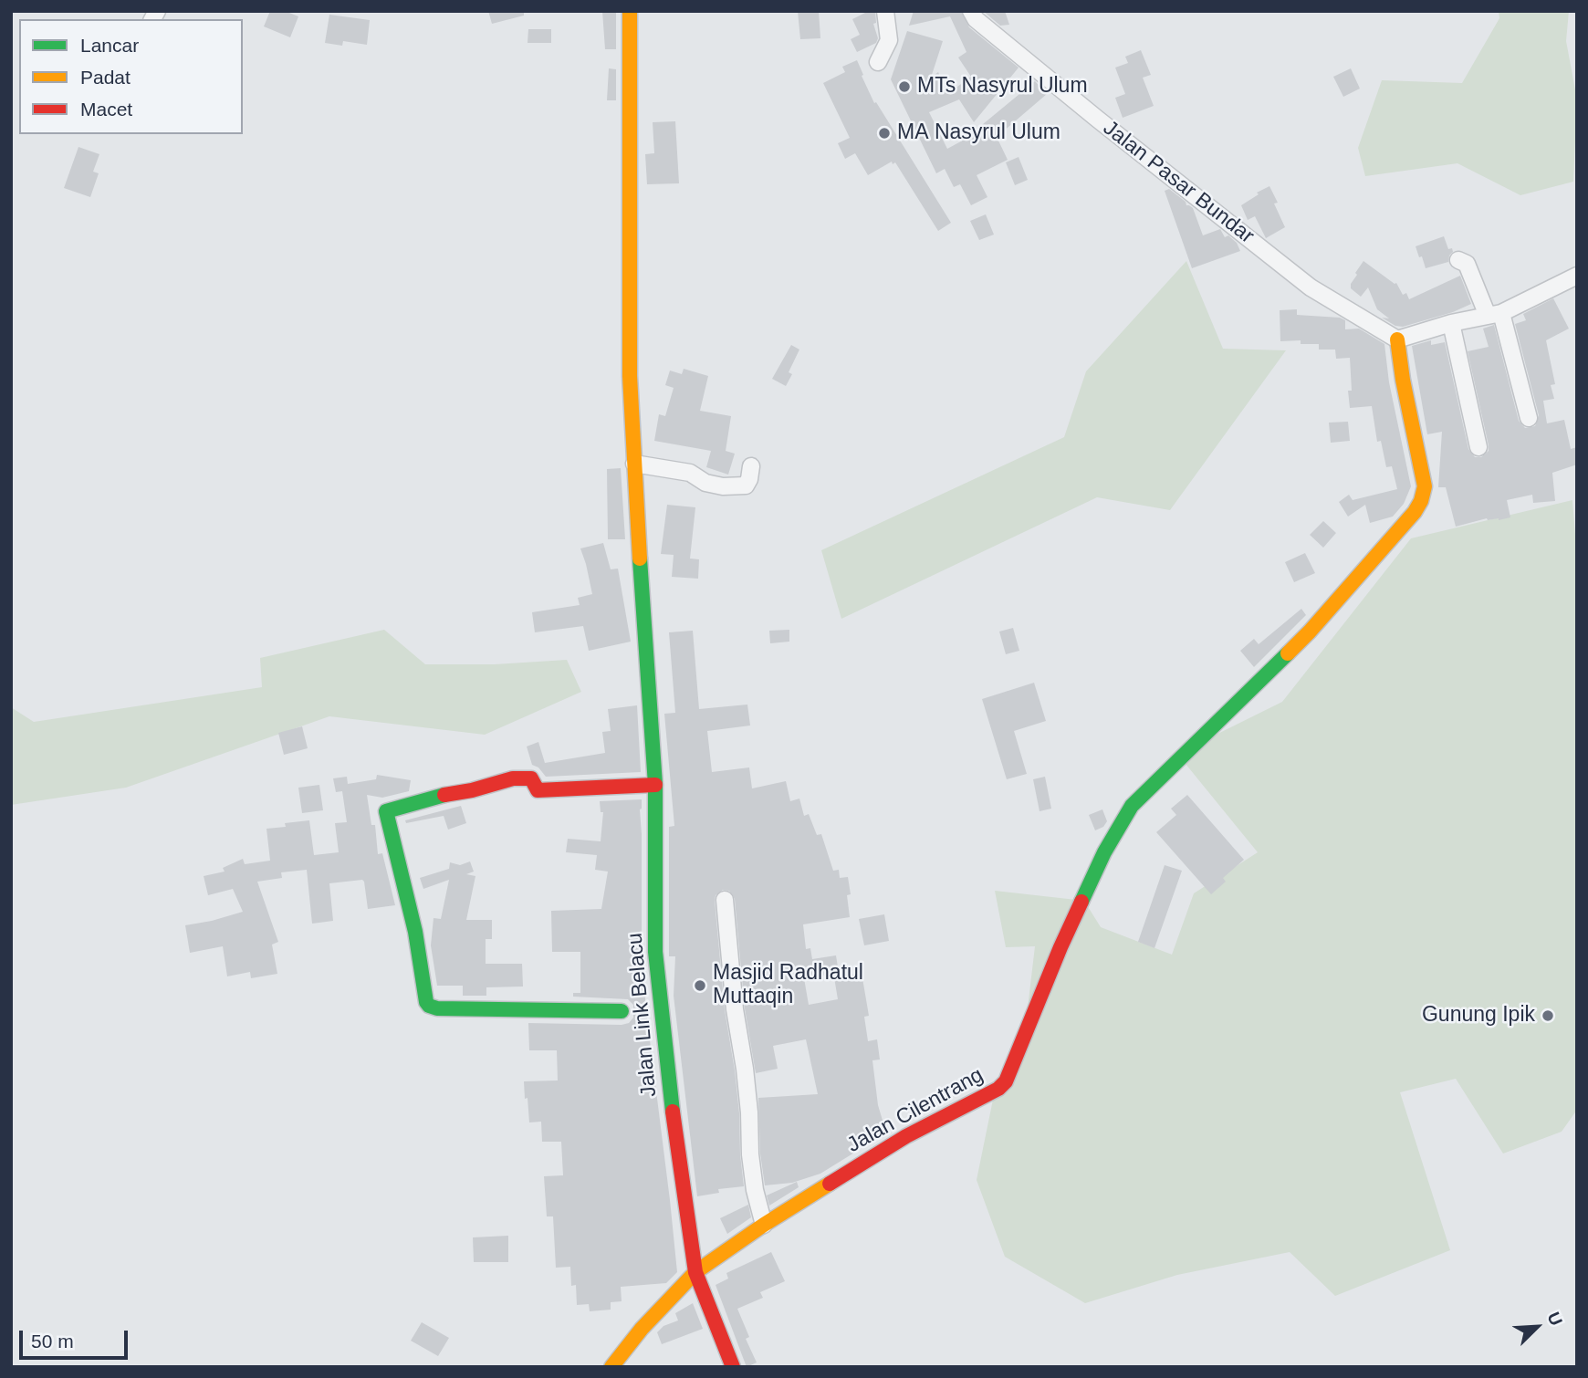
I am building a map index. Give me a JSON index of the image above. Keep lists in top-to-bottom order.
{
  "streets": {
    "street": ["Jalan Pasar Bundar", "Jalan Link Belacu", "Jalan Cilentrang"]
  },
  "crossings": [
    ["Jalan Pasar Bundar", "Jalan Cilentrang"],
    ["Jalan Link Belacu", "Jalan Cilentrang"]
  ],
  "places": [
    "MTs Nasyrul Ulum",
    "MA Nasyrul Ulum",
    "Masjid Radhatul Muttaqin",
    "Gunung Ipik"
  ],
  "legend": ["Lancar", "Padat", "Macet"],
  "scale_bar": "50 m",
  "north": "top right"
}
